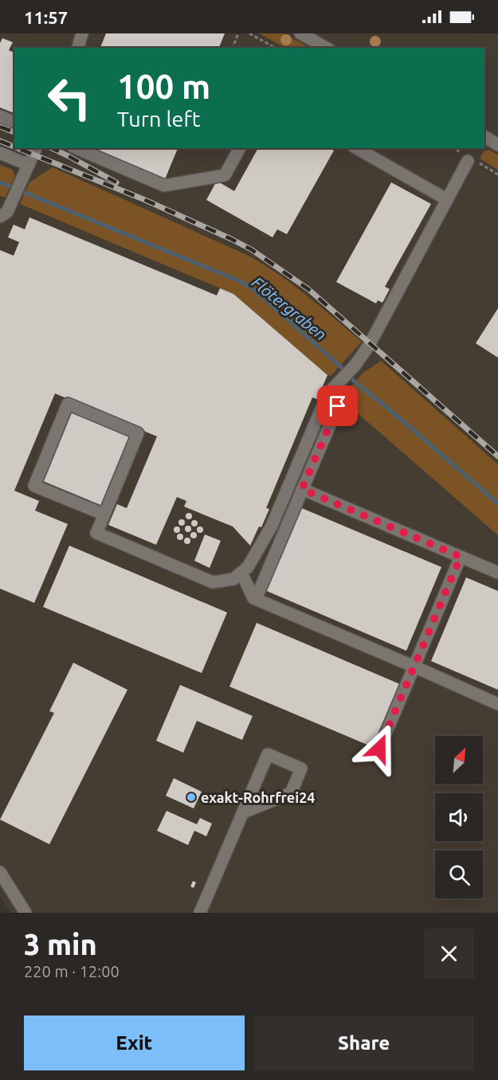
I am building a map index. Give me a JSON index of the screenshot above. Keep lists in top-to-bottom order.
{
  "water": ["Flötergraben"],
  "places": ["exakt-Rohrfrei24"],
  "north": "top right",
  "page": {
    "status": "11:57",
    "turn": ["100 m", "Turn left"],
    "heading": ["3 min", "220 m · 12:00"],
    "buttons": ["Exit", "Share"]
  }
}
